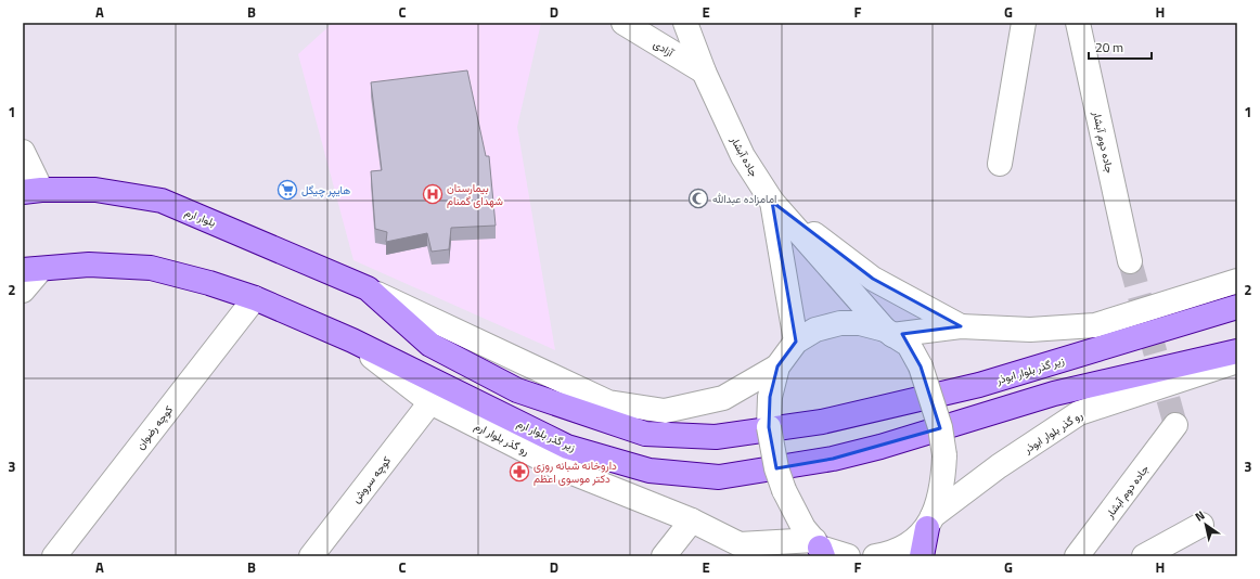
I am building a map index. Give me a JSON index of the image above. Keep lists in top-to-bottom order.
{
  "streets": {
    "main road": ["بلوار ارم", "زیر گذر بلوار ابوذر", "زیر گذر بلوار ارم"],
    "street": [
      "آزادی",
      "جاده دوم‌ آبشار",
      "جاده آبشار",
      "کوچه رضوان",
      "رو گذر بلوار ابوذر",
      "رو گذر بلوار ارم",
      "کوچه سروش",
      "جاده دوم آبشار"
    ]
  },
  "crossings": [
    ["آزادی", "جاده آبشار"],
    ["بلوار ارم", "زیر گذر بلوار ابوذر"],
    ["زیر گذر بلوار ارم", "رو گذر بلوار ارم"],
    ["رو گذر بلوار ارم", "کوچه سروش"]
  ],
  "places": {
    "supermarket": ["هایپر چیگل"],
    "hospital": ["بیمارستان شهدای گمنام"],
    "mosque": ["امامزاده عبدالله"],
    "pharmacy": ["داروخانه شبانه روزی دکتر موسوی اعظم"]
  },
  "scale_bar": "20 m",
  "north": "top left",
  "grid": {
    "columns": [
      "A",
      "B",
      "C",
      "D",
      "E",
      "F",
      "G",
      "H"
    ],
    "rows": ["1", "2", "3"]
  }
}
